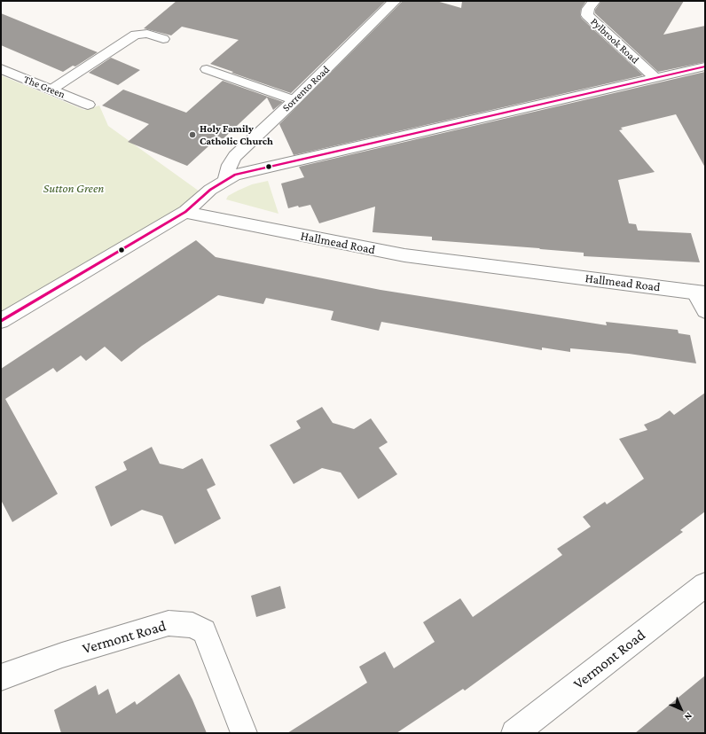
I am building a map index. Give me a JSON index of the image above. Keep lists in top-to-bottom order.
{
  "streets": {
    "street": [
      "Pylbrook Road",
      "The Green",
      "Sorrento Road",
      "Hallmead Road",
      "Vermont Road"
    ]
  },
  "parks": ["Sutton Green"],
  "places": ["Holy Family Catholic Church"],
  "north": "bottom right"
}
